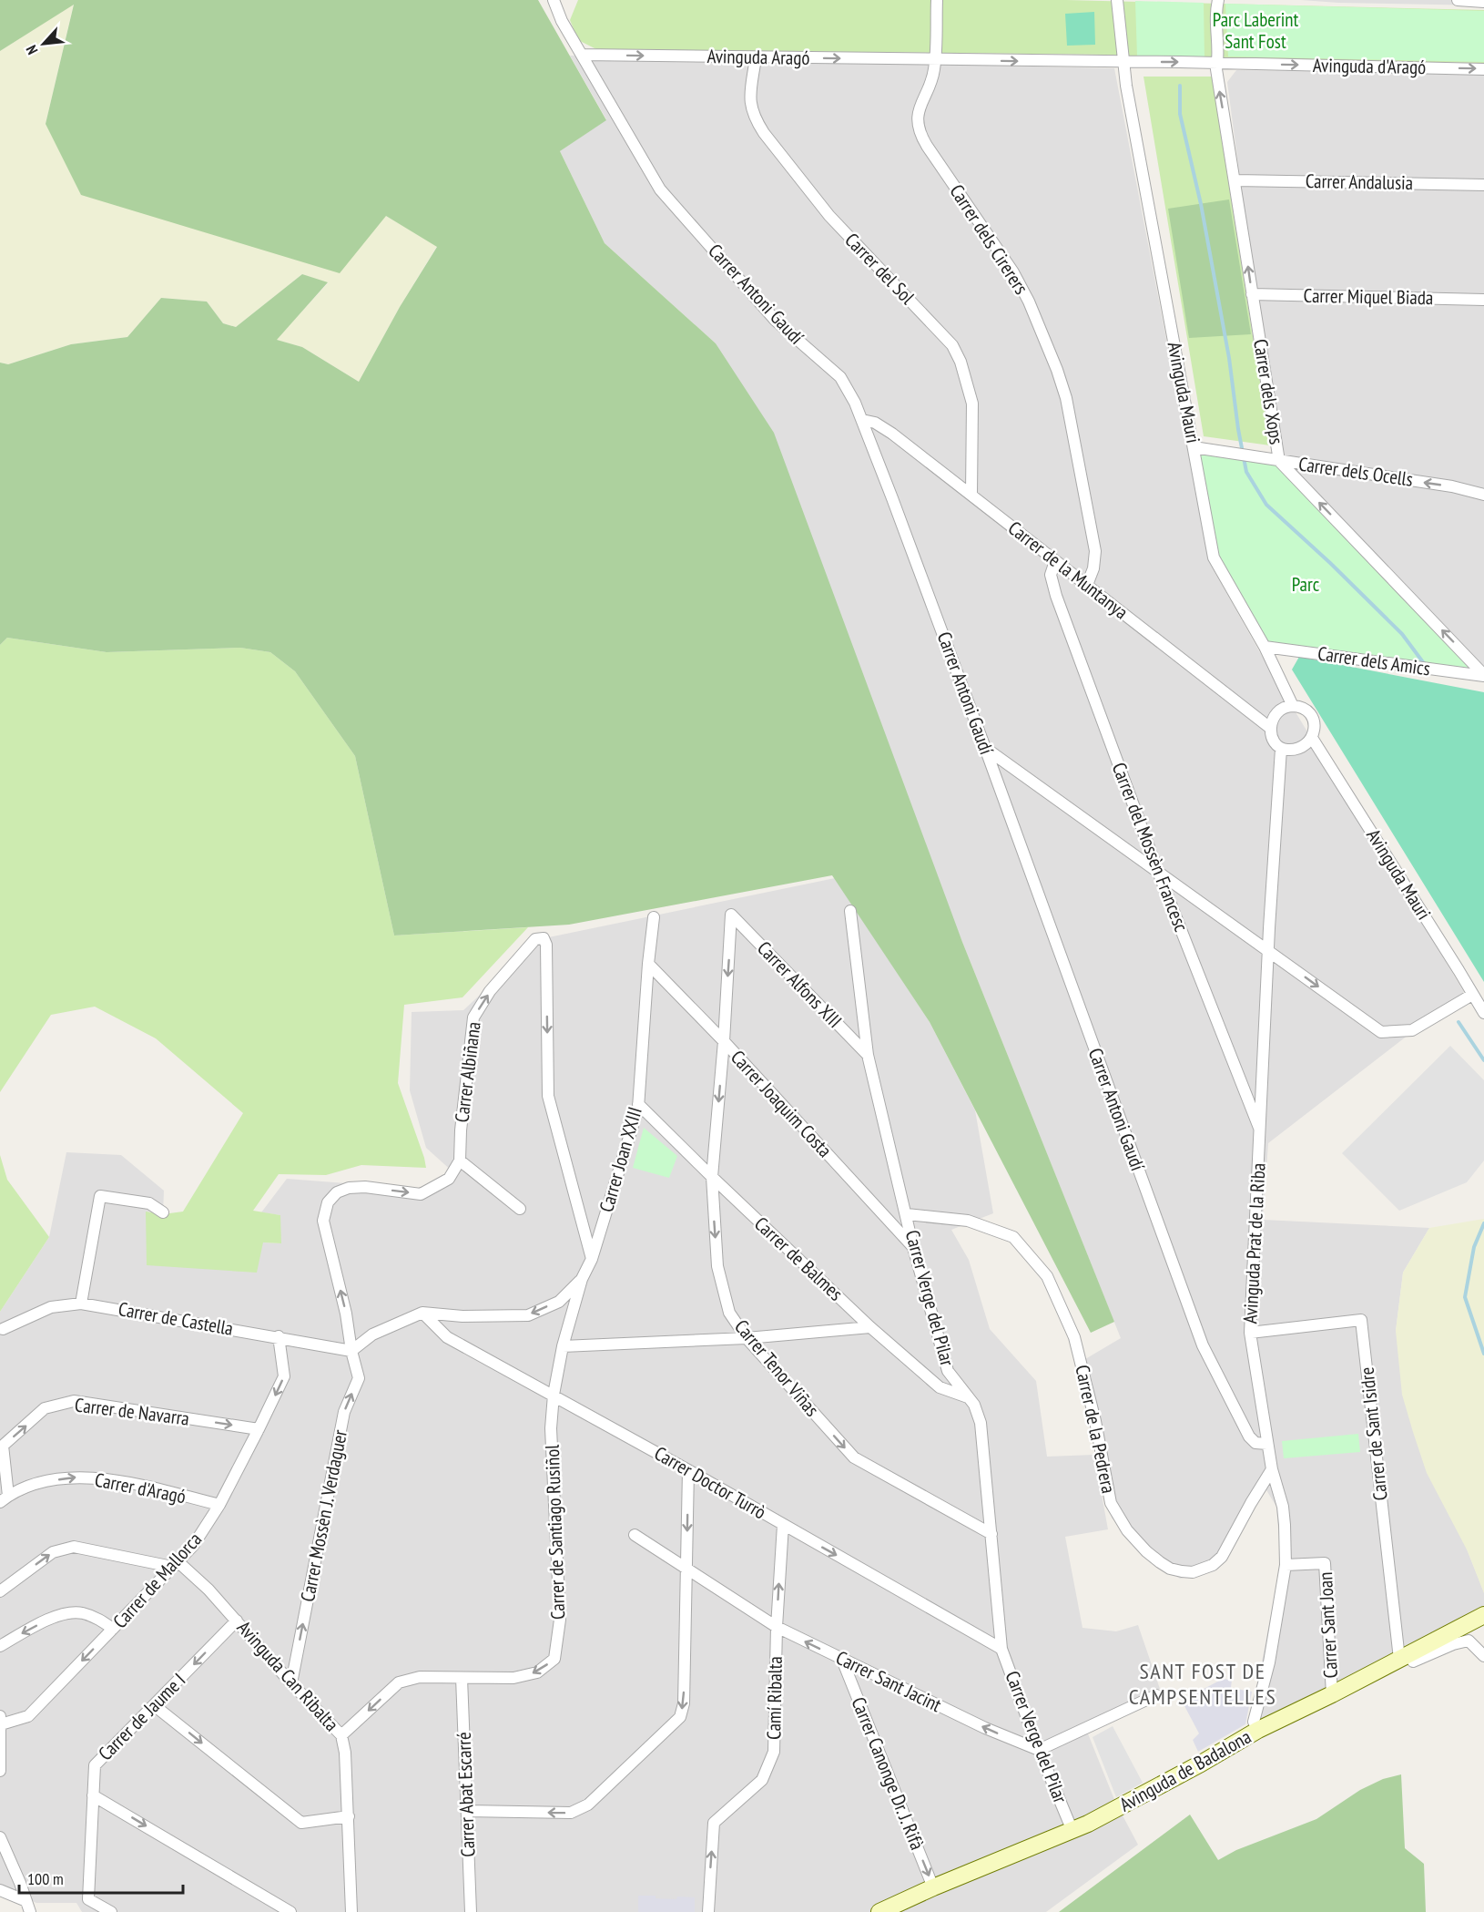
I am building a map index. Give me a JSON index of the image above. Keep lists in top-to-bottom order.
{
  "streets": {
    "street": [
      "Avinguda Aragó",
      "Avinguda d'Aragó",
      "Carrer Andalusia",
      "Carrer dels Cirerers",
      "Carrer del Sol",
      "Carrer Antoni Gaudí",
      "Carrer Miquel Biada",
      "Carrer dels Xops",
      "Avinguda Mauri",
      "Carrer dels Ocells",
      "Carrer de la Muntanya",
      "Carrer dels Amics",
      "Carrer del Mossèn Francesc",
      "Carrer Alfons XIII",
      "Carrer Albiñana",
      "Carrer Joaquim Costa",
      "Carrer Joan XXIII",
      "Avinguda Prat de la Riba",
      "Carrer de Balmes",
      "Carrer Verge del Pilar",
      "Carrer de Castella",
      "Carrer Tenor Viñas",
      "Carrer de Navarra",
      "Carrer de la Pedrera",
      "Carrer de Sant Isidre",
      "Carrer Doctor Turrò",
      "Carrer d'Aragó",
      "Carrer Mossèn J. Verdaguer",
      "Carrer de Santiago Rusiñol",
      "Carrer de Mallorca",
      "Carrer Sant Joan",
      "Avinguda Can Ribalta",
      "Carrer Sant Jacint",
      "Camí Ribalta",
      "Carrer de Jaume I",
      "Avinguda de Badalona",
      "Carrer Canonge Dr. J. Rifà",
      "Carrer Abat Escarré"
    ]
  },
  "crossings": [
    ["Avinguda Aragó", "Avinguda d'Aragó"],
    ["Avinguda Aragó", "Carrer dels Cirerers"],
    ["Avinguda Aragó", "Carrer del Sol"],
    ["Avinguda Aragó", "Carrer Antoni Gaudí"],
    ["Avinguda Aragó", "Avinguda Mauri"],
    ["Avinguda d'Aragó", "Carrer dels Xops"],
    ["Avinguda d'Aragó", "Avinguda Mauri"],
    ["Carrer Andalusia", "Carrer dels Xops"],
    ["Carrer dels Cirerers", "Carrer de la Muntanya"],
    ["Carrer del Sol", "Carrer de la Muntanya"],
    ["Carrer Antoni Gaudí", "Carrer de la Muntanya"],
    ["Carrer Antoni Gaudí", "Avinguda Prat de la Riba"],
    ["Carrer Miquel Biada", "Carrer dels Xops"],
    ["Carrer dels Xops", "Carrer dels Ocells"],
    ["Carrer dels Xops", "Carrer dels Amics"],
    ["Avinguda Mauri", "Carrer dels Ocells"],
    ["Avinguda Mauri", "Carrer de la Muntanya"],
    ["Avinguda Mauri", "Carrer dels Amics"],
    ["Avinguda Mauri", "Avinguda Prat de la Riba"],
    ["Carrer de la Muntanya", "Carrer del Mossèn Francesc"],
    ["Carrer de la Muntanya", "Avinguda Prat de la Riba"],
    ["Carrer del Mossèn Francesc", "Avinguda Prat de la Riba"],
    ["Carrer Alfons XIII", "Carrer Verge del Pilar"],
    ["Carrer Alfons XIII", "Carrer Tenor Viñas"],
    ["Carrer Albiñana", "Carrer Joan XXIII"],
    ["Carrer Joaquim Costa", "Carrer Joan XXIII"],
    ["Carrer Joaquim Costa", "Carrer Verge del Pilar"],
    ["Carrer Joaquim Costa", "Carrer Tenor Viñas"],
    ["Carrer Joan XXIII", "Carrer de Balmes"],
    ["Carrer Joan XXIII", "Carrer Doctor Turrò"],
    ["Carrer Joan XXIII", "Carrer de Santiago Rusiñol"],
    ["Avinguda Prat de la Riba", "Carrer de la Pedrera"],
    ["Avinguda Prat de la Riba", "Carrer de Sant Isidre"],
    ["Avinguda Prat de la Riba", "Carrer Sant Joan"],
    ["Avinguda Prat de la Riba", "Avinguda de Badalona"],
    ["Carrer de Balmes", "Carrer Verge del Pilar"],
    ["Carrer de Balmes", "Carrer Tenor Viñas"],
    ["Carrer Verge del Pilar", "Carrer Tenor Viñas"],
    ["Carrer Verge del Pilar", "Carrer de la Pedrera"],
    ["Carrer Verge del Pilar", "Carrer Doctor Turrò"],
    ["Carrer Verge del Pilar", "Carrer Sant Jacint"],
    ["Carrer Verge del Pilar", "Avinguda de Badalona"],
    ["Carrer de Castella", "Carrer Mossèn J. Verdaguer"],
    ["Carrer de Castella", "Carrer de Mallorca"],
    ["Carrer de Navarra", "Carrer d'Aragó"],
    ["Carrer de Navarra", "Carrer de Mallorca"],
    ["Carrer de Sant Isidre", "Avinguda de Badalona"],
    ["Carrer Doctor Turrò", "Carrer de Santiago Rusiñol"],
    ["Carrer Doctor Turrò", "Camí Ribalta"],
    ["Carrer d'Aragó", "Carrer de Mallorca"],
    ["Carrer Mossèn J. Verdaguer", "Avinguda Can Ribalta"],
    ["Carrer de Santiago Rusiñol", "Avinguda Can Ribalta"],
    ["Carrer de Santiago Rusiñol", "Carrer Abat Escarré"],
    ["Carrer de Mallorca", "Avinguda Can Ribalta"],
    ["Carrer Sant Joan", "Avinguda de Badalona"],
    ["Avinguda Can Ribalta", "Carrer de Jaume I"],
    ["Carrer Sant Jacint", "Camí Ribalta"],
    ["Carrer Sant Jacint", "Carrer Canonge Dr. J. Rifà"],
    ["Avinguda de Badalona", "Carrer Canonge Dr. J. Rifà"]
  ],
  "one_way": [
    "Avinguda Aragó",
    "Avinguda d'Aragó",
    "Carrer dels Xops",
    "Carrer dels Ocells",
    "Carrer Tenor Viñas",
    "Carrer de Navarra",
    "Carrer Doctor Turrò",
    "Carrer Mossèn J. Verdaguer",
    "Carrer de Mallorca",
    "Carrer Sant Jacint",
    "Camí Ribalta",
    "Carrer Canonge Dr. J. Rifà"
  ],
  "districts": ["SANT FOST DE CAMPSENTELLES"],
  "parks": ["Parc Laberint Sant Fost", "Parc"],
  "scale_bar": "100 m",
  "north": "bottom left"
}
